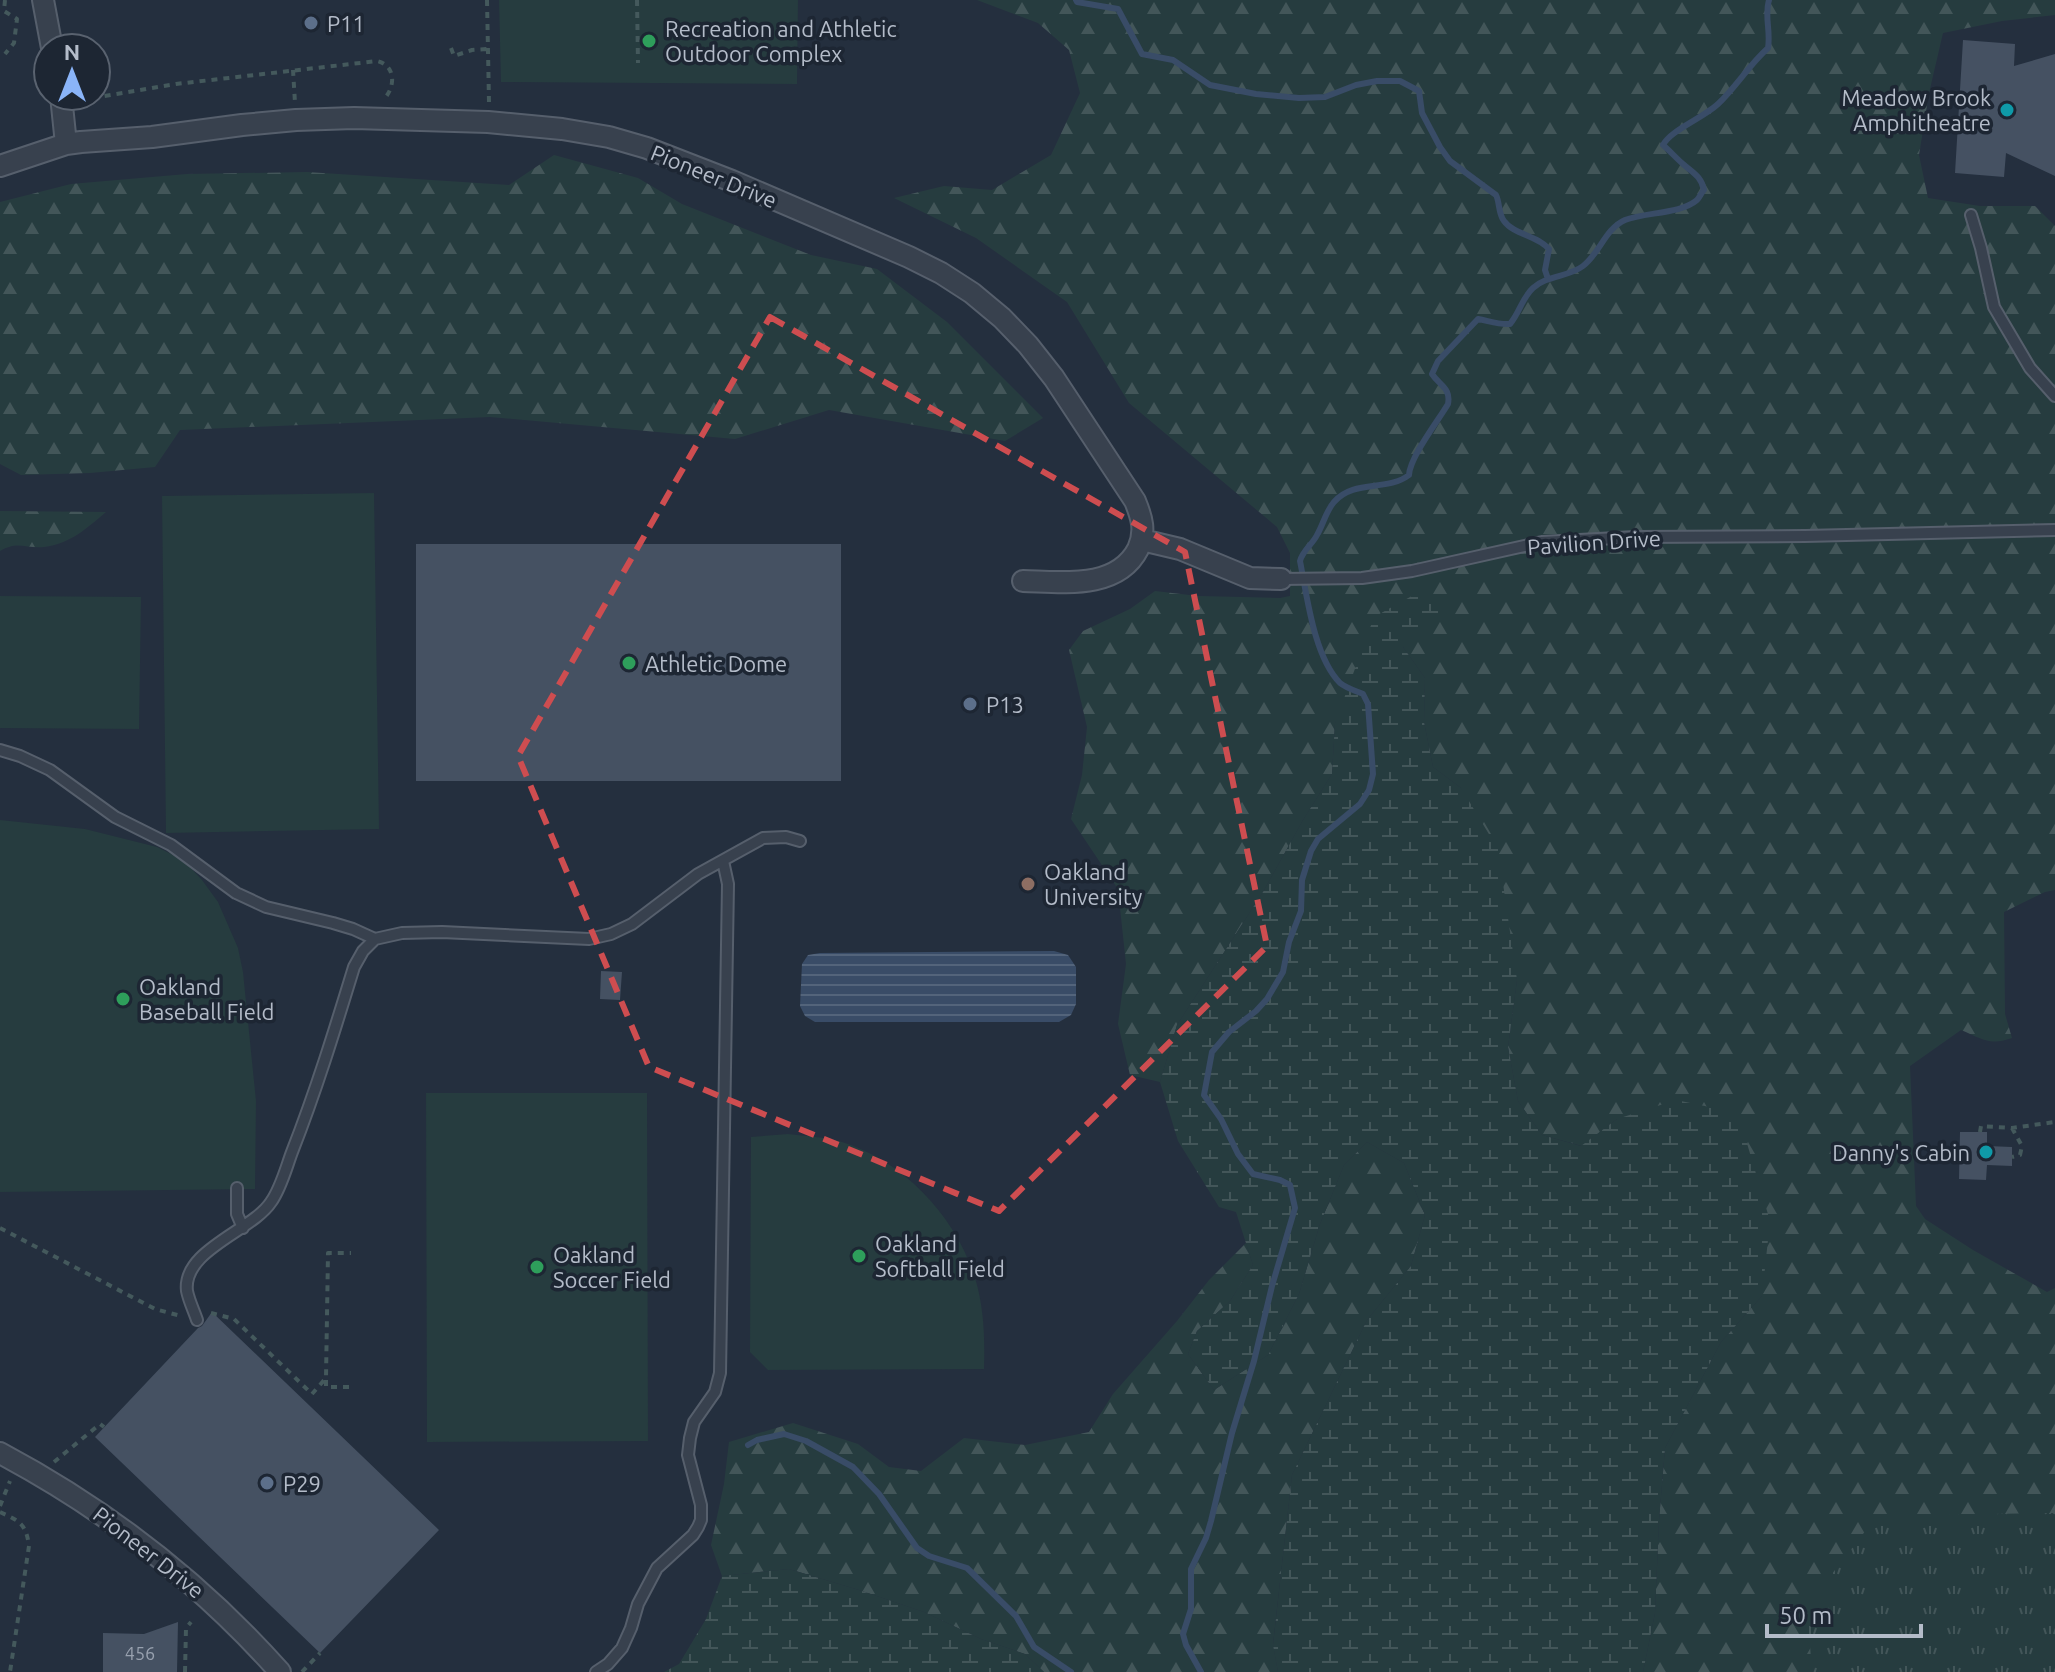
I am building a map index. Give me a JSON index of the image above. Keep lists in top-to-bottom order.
{
  "streets": {
    "street": ["Pioneer Drive", "Pavilion Drive"]
  },
  "crossings": [
    ["Pioneer Drive", "Pavilion Drive"]
  ],
  "places": [
    "P11",
    "Recreation and Athletic Outdoor Complex",
    "Meadow Brook Amphitheatre",
    "Athletic Dome",
    "P13",
    "Oakland University",
    "Oakland Baseball Field",
    "Danny's Cabin",
    "Oakland Softball Field",
    "Oakland Soccer Field",
    "P29"
  ],
  "house_numbers": ["456"],
  "scale_bar": "50 m",
  "north": "top"
}
